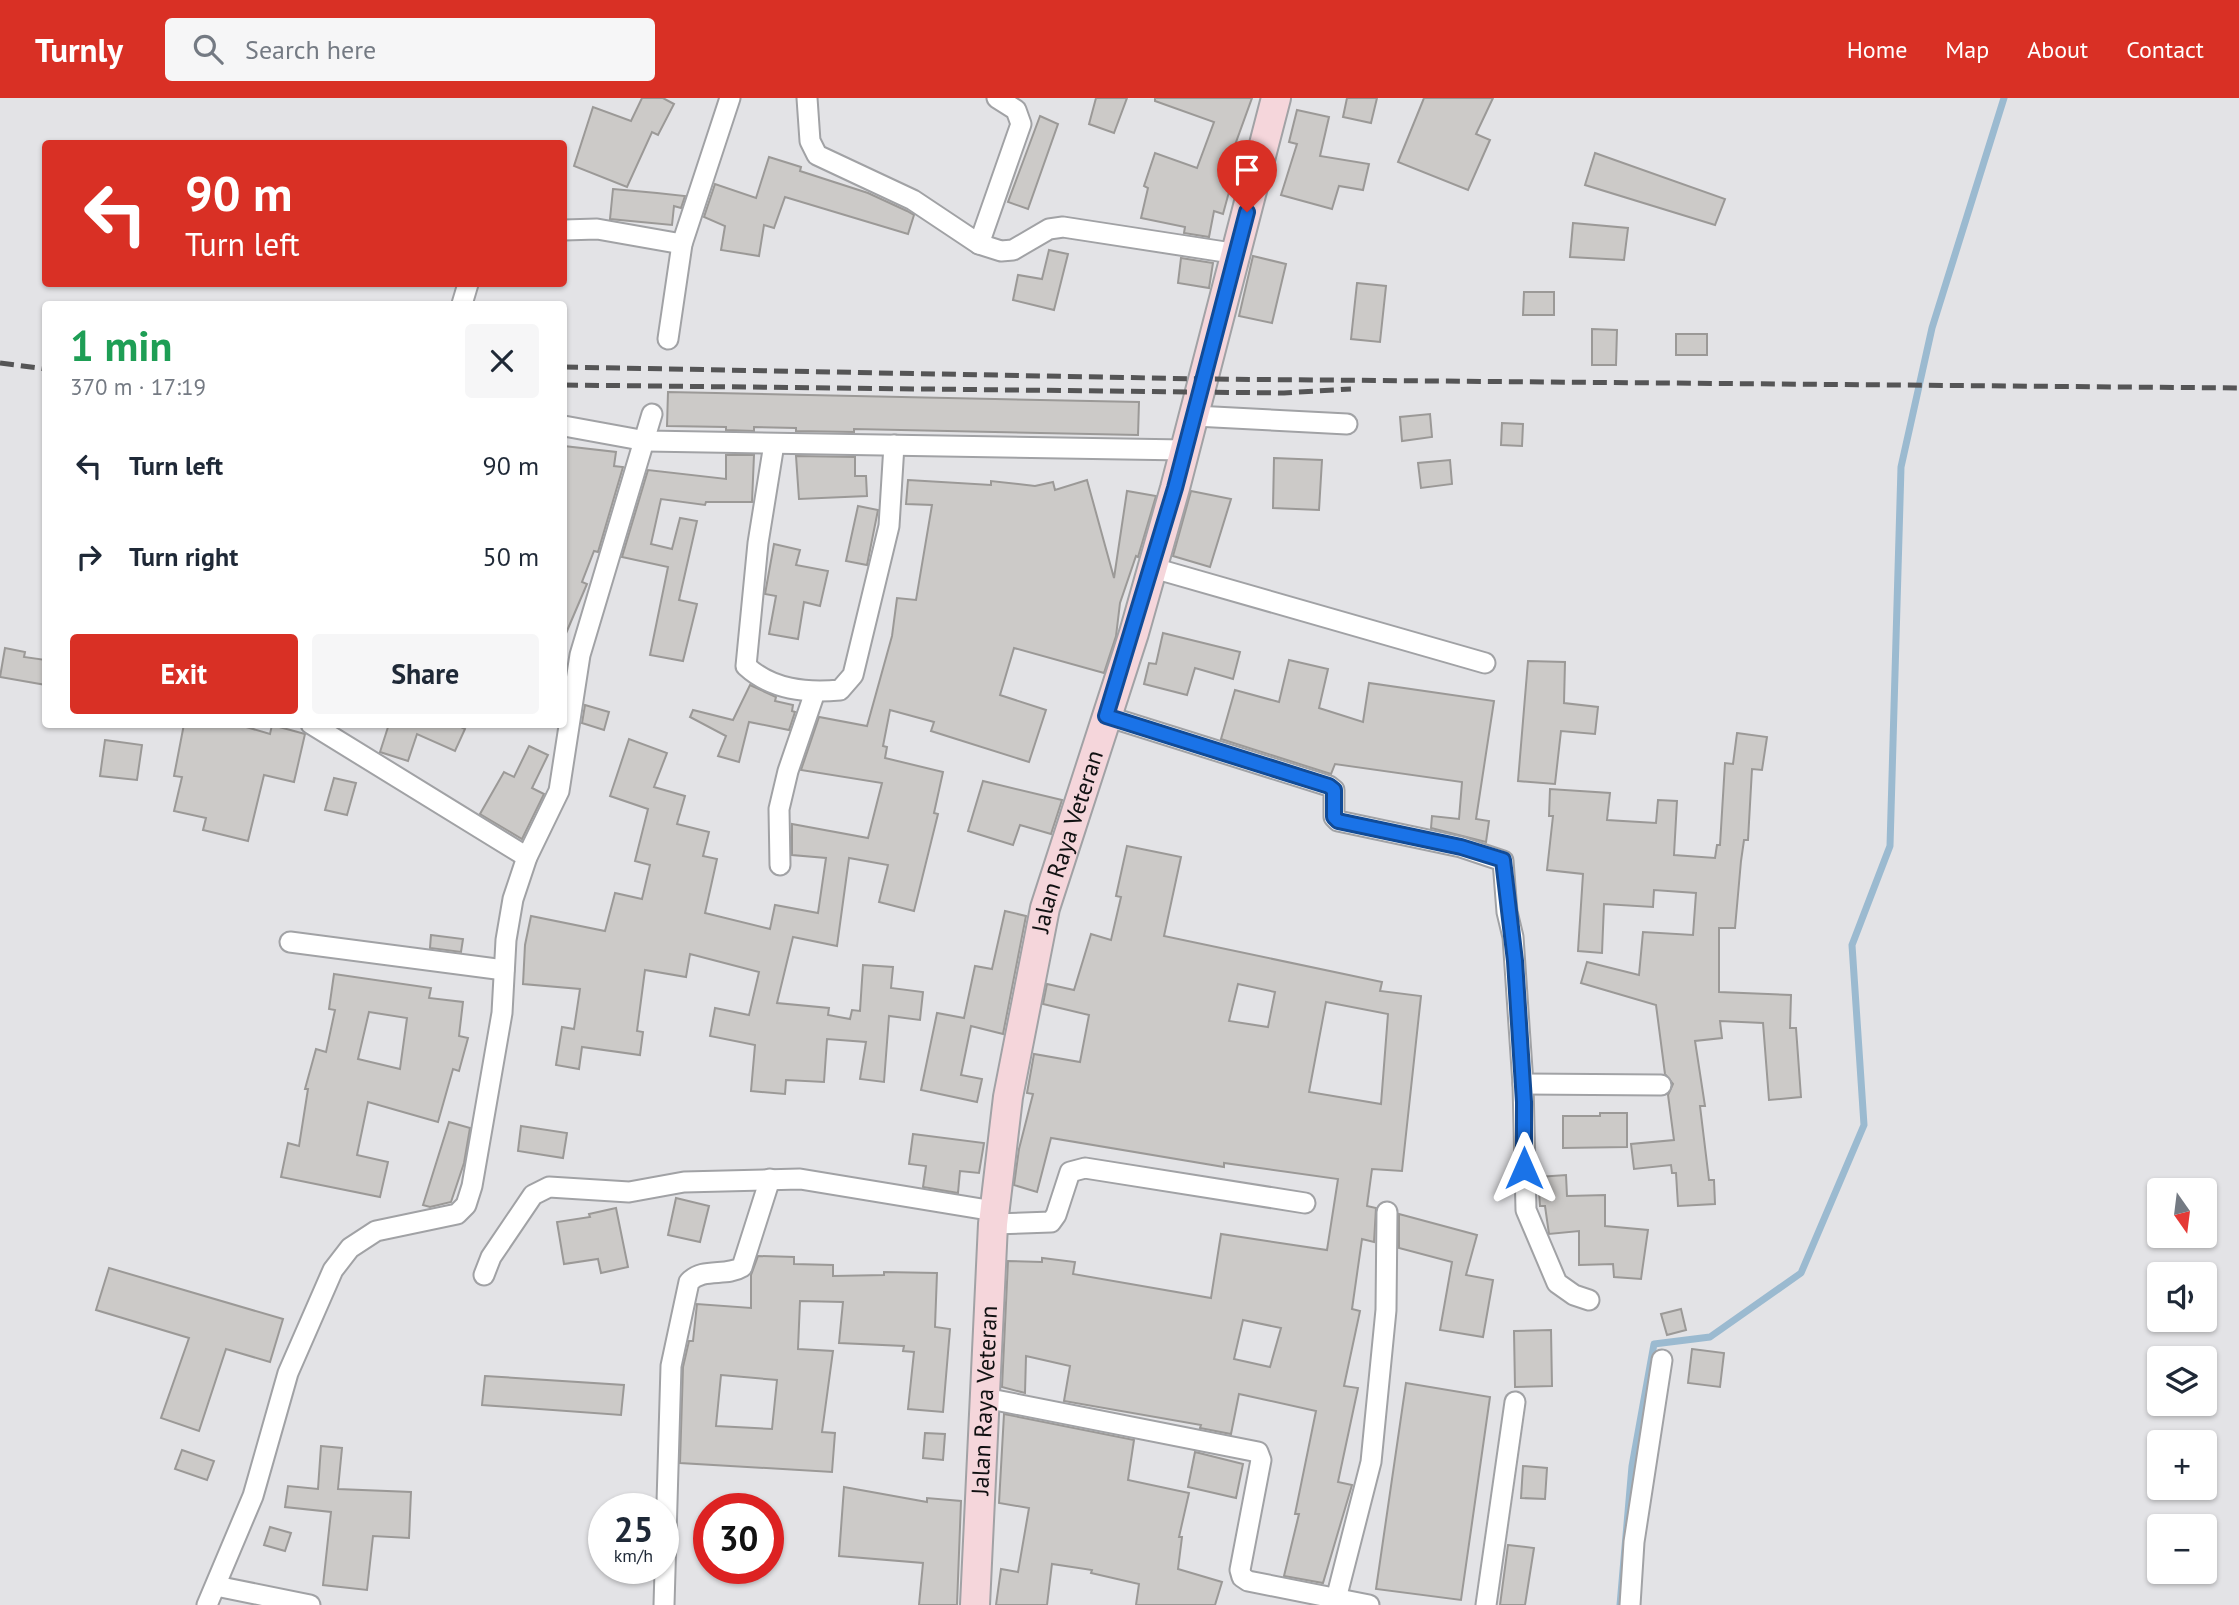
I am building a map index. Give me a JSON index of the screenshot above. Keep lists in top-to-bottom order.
{
  "streets": {
    "street": ["Jalan Raya Veteran"]
  },
  "north": "bottom",
  "page": {
    "header": "Turnly",
    "search": "Search here",
    "nav": [
      "Home",
      "Map",
      "About",
      "Contact"
    ],
    "turn": ["90 m", "Turn left"],
    "heading": ["1 min", "370 m · 17:19"],
    "list": [
      {
        "name": "Turn left",
        "value": "90 m"
      },
      {
        "name": "Turn right",
        "value": "50 m"
      }
    ],
    "buttons": ["Exit", "Share"],
    "map_buttons": ["+", "−"],
    "speed": "25 km/h",
    "limit": "30"
  }
}
